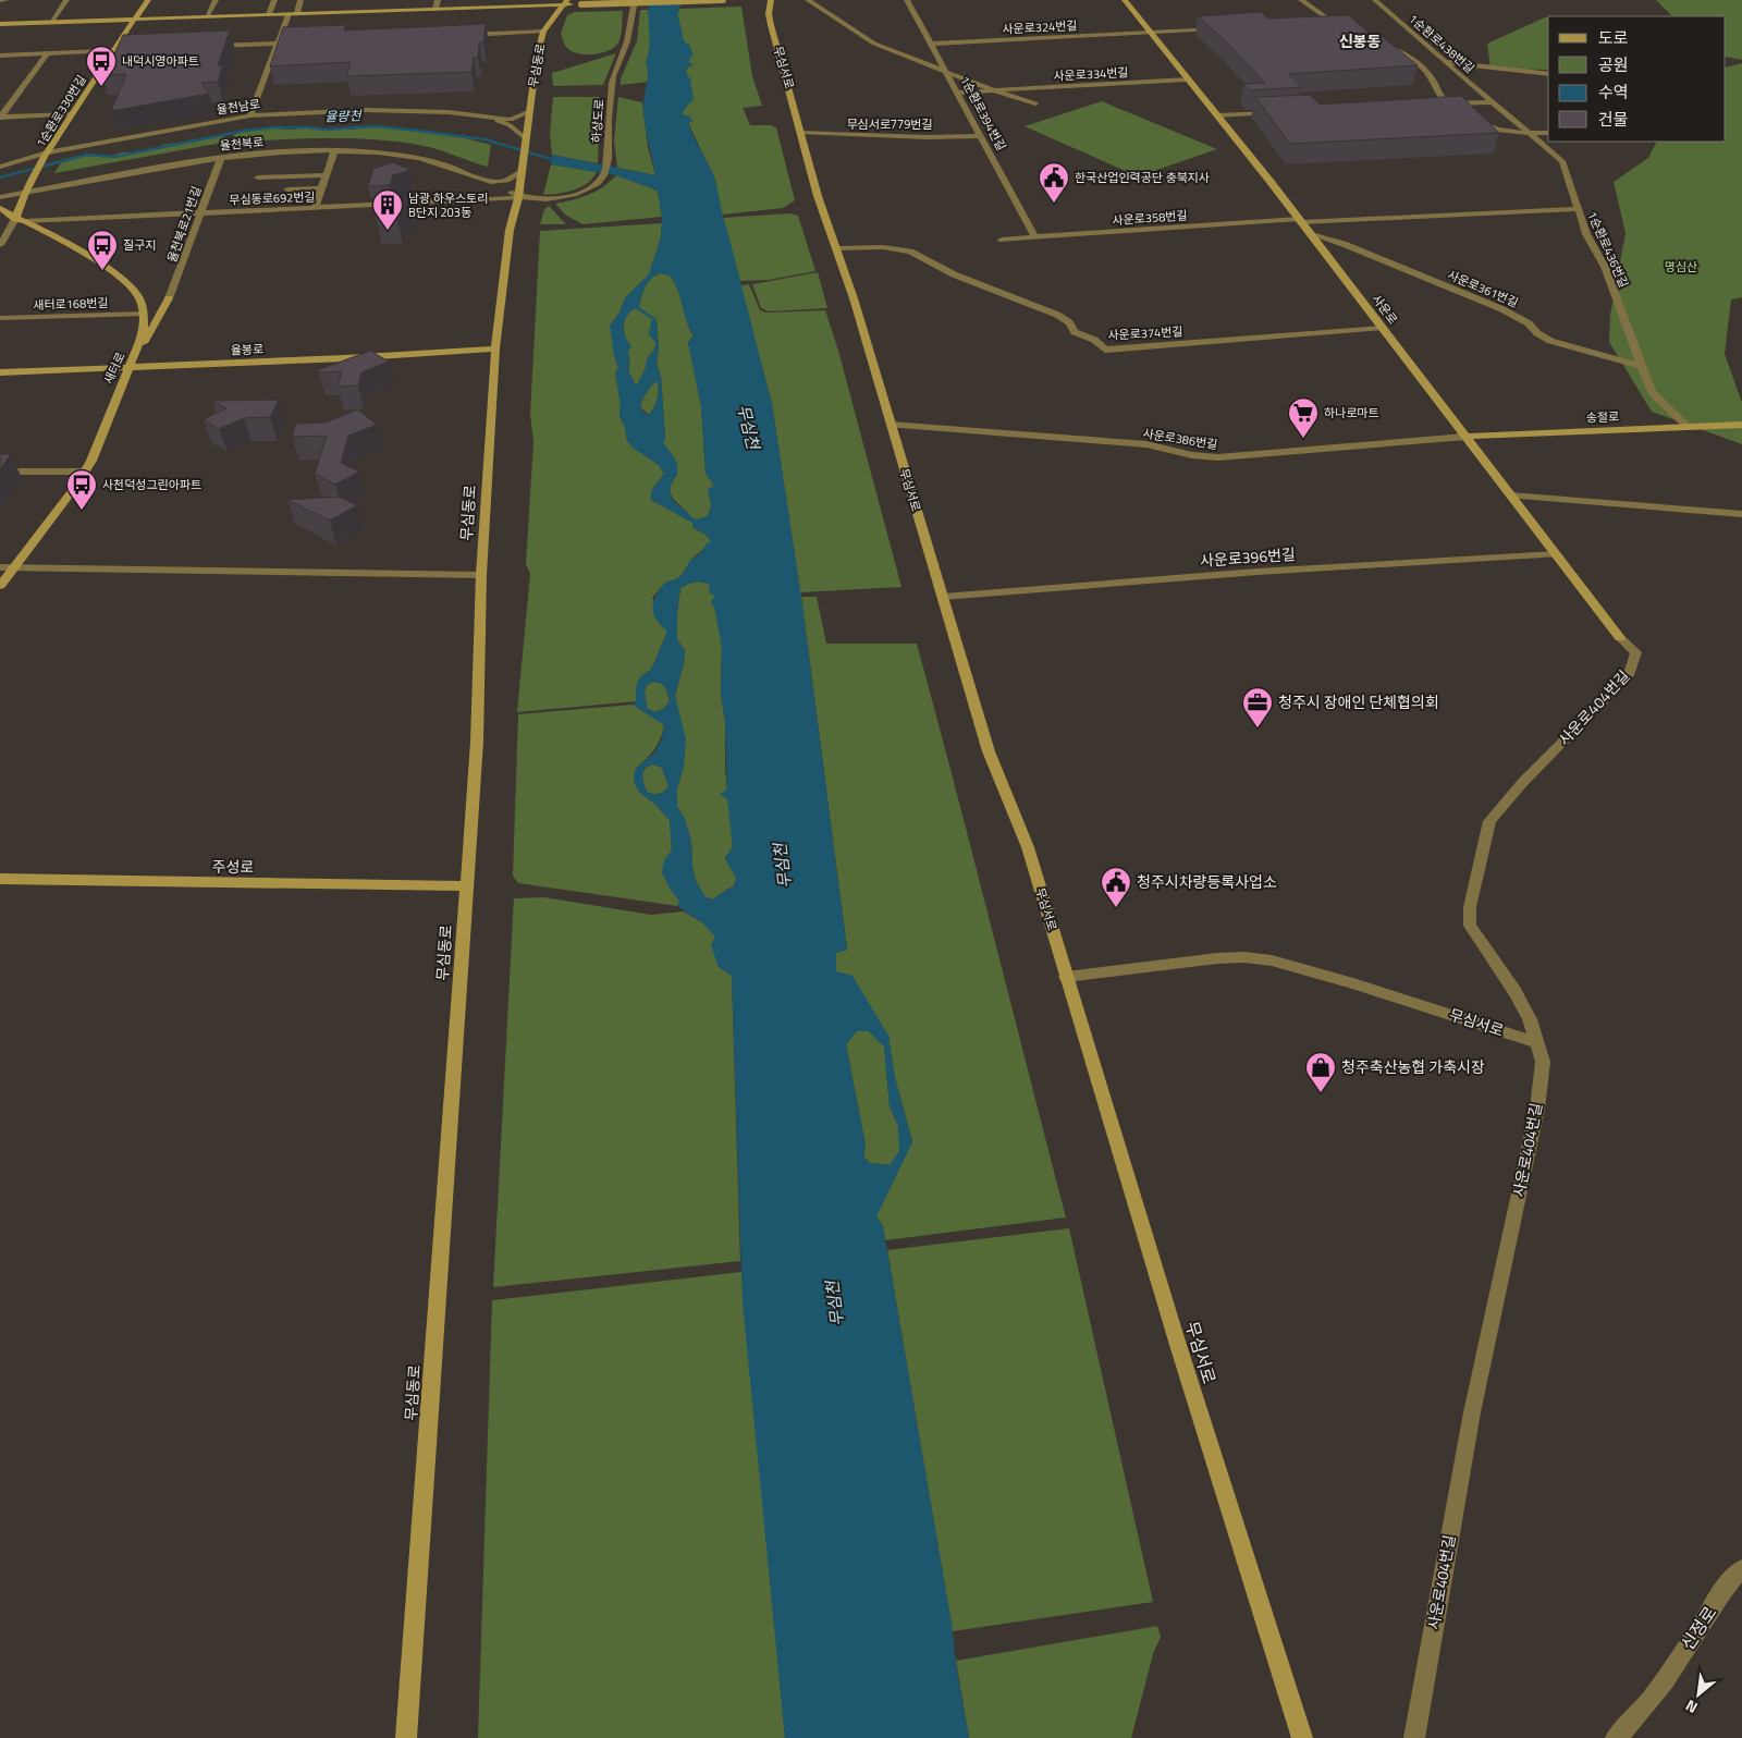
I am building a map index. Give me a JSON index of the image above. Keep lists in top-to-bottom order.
{
  "streets": {
    "street": [
      "사운로324번길",
      "1순환로438번길",
      "무심동로",
      "무심서로",
      "사운로334번길",
      "율천남로",
      "1순환로330번길",
      "1순환로394번길",
      "하상도로",
      "무심서로779번길",
      "율천북로",
      "무심동로692번길",
      "사운로358번길",
      "율천북로21번길",
      "1순환로436번길",
      "사운로361번길",
      "새터로168번길",
      "사운로",
      "사운로374번길",
      "율봉로",
      "새터로",
      "송절로",
      "사운로386번길",
      "사운로396번길",
      "사운로404번길",
      "주성로",
      "신정로"
    ]
  },
  "crossings": [
    ["사운로324번길", "1순환로394번길"],
    ["사운로324번길", "사운로"],
    ["1순환로438번길", "1순환로436번길"],
    ["무심동로", "무심동로692번길"],
    ["무심동로", "율봉로"],
    ["무심동로", "주성로"],
    ["무심서로", "무심서로779번길"],
    ["무심서로", "사운로374번길"],
    ["무심서로", "사운로386번길"],
    ["무심서로", "사운로396번길"],
    ["무심서로", "사운로404번길"],
    ["사운로334번길", "1순환로394번길"],
    ["사운로334번길", "사운로"],
    ["율천남로", "1순환로330번길"],
    ["1순환로330번길", "율천북로"],
    ["1순환로394번길", "무심서로779번길"],
    ["1순환로394번길", "사운로358번길"],
    ["하상도로", "무심동로692번길"],
    ["율천북로", "율천북로21번길"],
    ["무심동로692번길", "율천북로21번길"],
    ["사운로358번길", "1순환로436번길"],
    ["사운로358번길", "사운로"],
    ["1순환로436번길", "사운로361번길"],
    ["1순환로436번길", "송절로"],
    ["사운로361번길", "사운로"],
    ["새터로168번길", "새터로"],
    ["사운로", "사운로374번길"],
    ["사운로", "송절로"],
    ["사운로", "사운로386번길"],
    ["사운로", "사운로396번길"],
    ["사운로", "사운로404번길"],
    ["율봉로", "새터로"],
    ["송절로", "사운로386번길"]
  ],
  "districts": ["신봉동"],
  "water": ["율량천", "무심천"],
  "parks": ["명심산"],
  "places": {
    "bus stop": ["내덕시영아파트", "질구지", "사천덕성그린아파트"],
    "public building": ["한국산업인력공단 충북지사", "청주시차량등록사업소"],
    "building": ["남광 하우스토리 B단지 203동"],
    "supermarket": ["하나로마트"],
    "office": ["청주시 장애인 단체협의회"],
    "shop": ["청주축산농협 가축시장"]
  },
  "legend": [
    "도로",
    "공원",
    "수역",
    "건물"
  ],
  "north": "bottom left"
}
